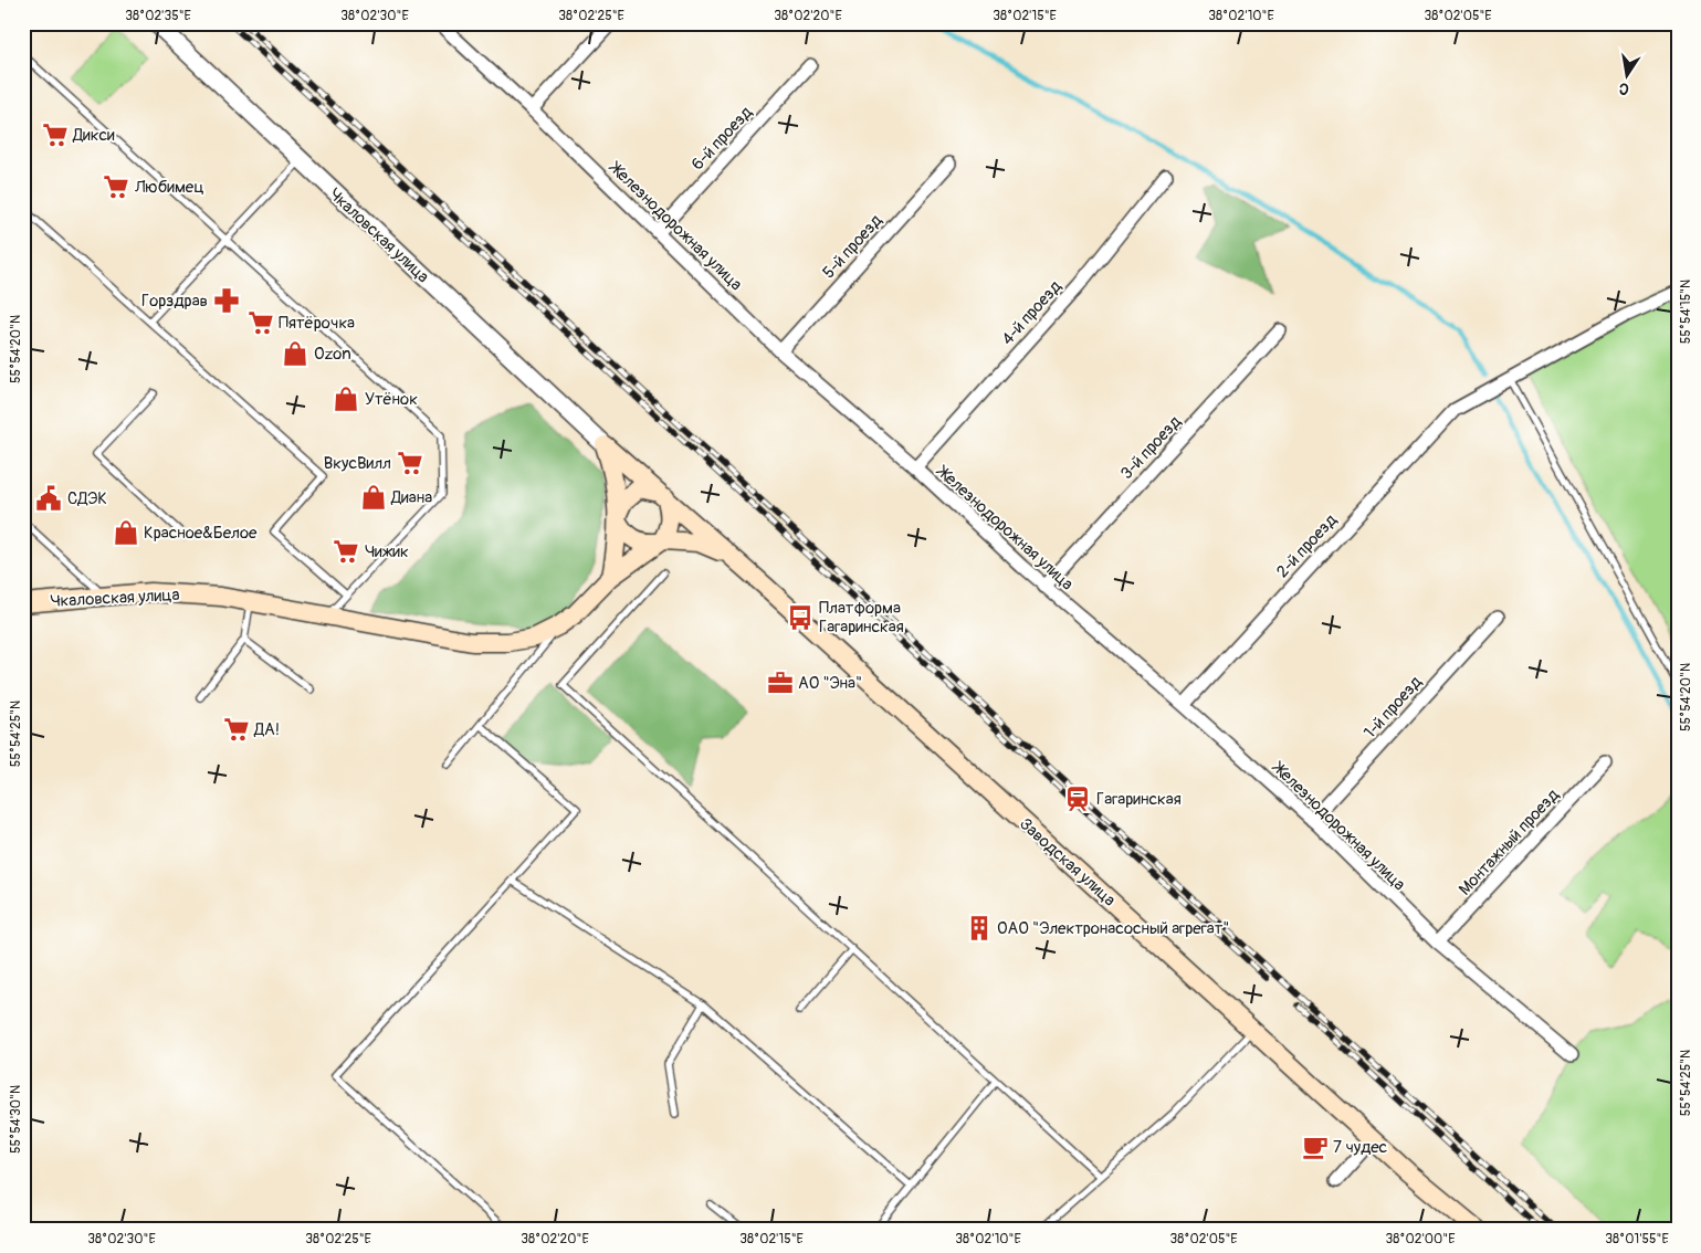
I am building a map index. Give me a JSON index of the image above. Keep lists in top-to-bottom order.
{
  "streets": {
    "main road": ["Чкаловская улица", "Заводская улица"],
    "street": [
      "6-й проезд",
      "Железнодорожная улица",
      "5-й проезд",
      "4-й проезд",
      "3-й проезд",
      "2-й проезд",
      "1-й проезд",
      "Монтажный проезд"
    ]
  },
  "crossings": [
    ["6-й проезд", "Железнодорожная улица"],
    ["Железнодорожная улица", "5-й проезд"],
    ["Железнодорожная улица", "4-й проезд"],
    ["Железнодорожная улица", "3-й проезд"],
    ["Железнодорожная улица", "2-й проезд"],
    ["Железнодорожная улица", "1-й проезд"],
    ["Железнодорожная улица", "Монтажный проезд"],
    ["Чкаловская улица", "Заводская улица"]
  ],
  "places": {
    "supermarket": [
      "Дикси",
      "Любимец",
      "Пятёрочка",
      "ВкусВилл",
      "Чижик",
      "ДА!"
    ],
    "pharmacy": ["Горздрав"],
    "shop": [
      "Ozon",
      "Утёнок",
      "Диана",
      "Красное&Белое"
    ],
    "public building": ["СДЭК"],
    "bus stop": ["Платформа Гагаринская"],
    "office": ["АО \"Эна\""],
    "station": ["Гагаринская"],
    "building": ["ОАО \"Электронасосный агрегат\""],
    "cafe": ["7 чудес"]
  },
  "north": "bottom",
  "coordinates": [
    "38°02'35\"E",
    "38°02'30\"E",
    "38°02'25\"E",
    "38°02'20\"E",
    "38°02'15\"E",
    "38°02'10\"E",
    "38°02'05\"E",
    "55°54'15\"N",
    "55°54'20\"N",
    "55°54'25\"N",
    "55°54'30\"N",
    "38°02'00\"E",
    "38°01'55\"E"
  ]
}
